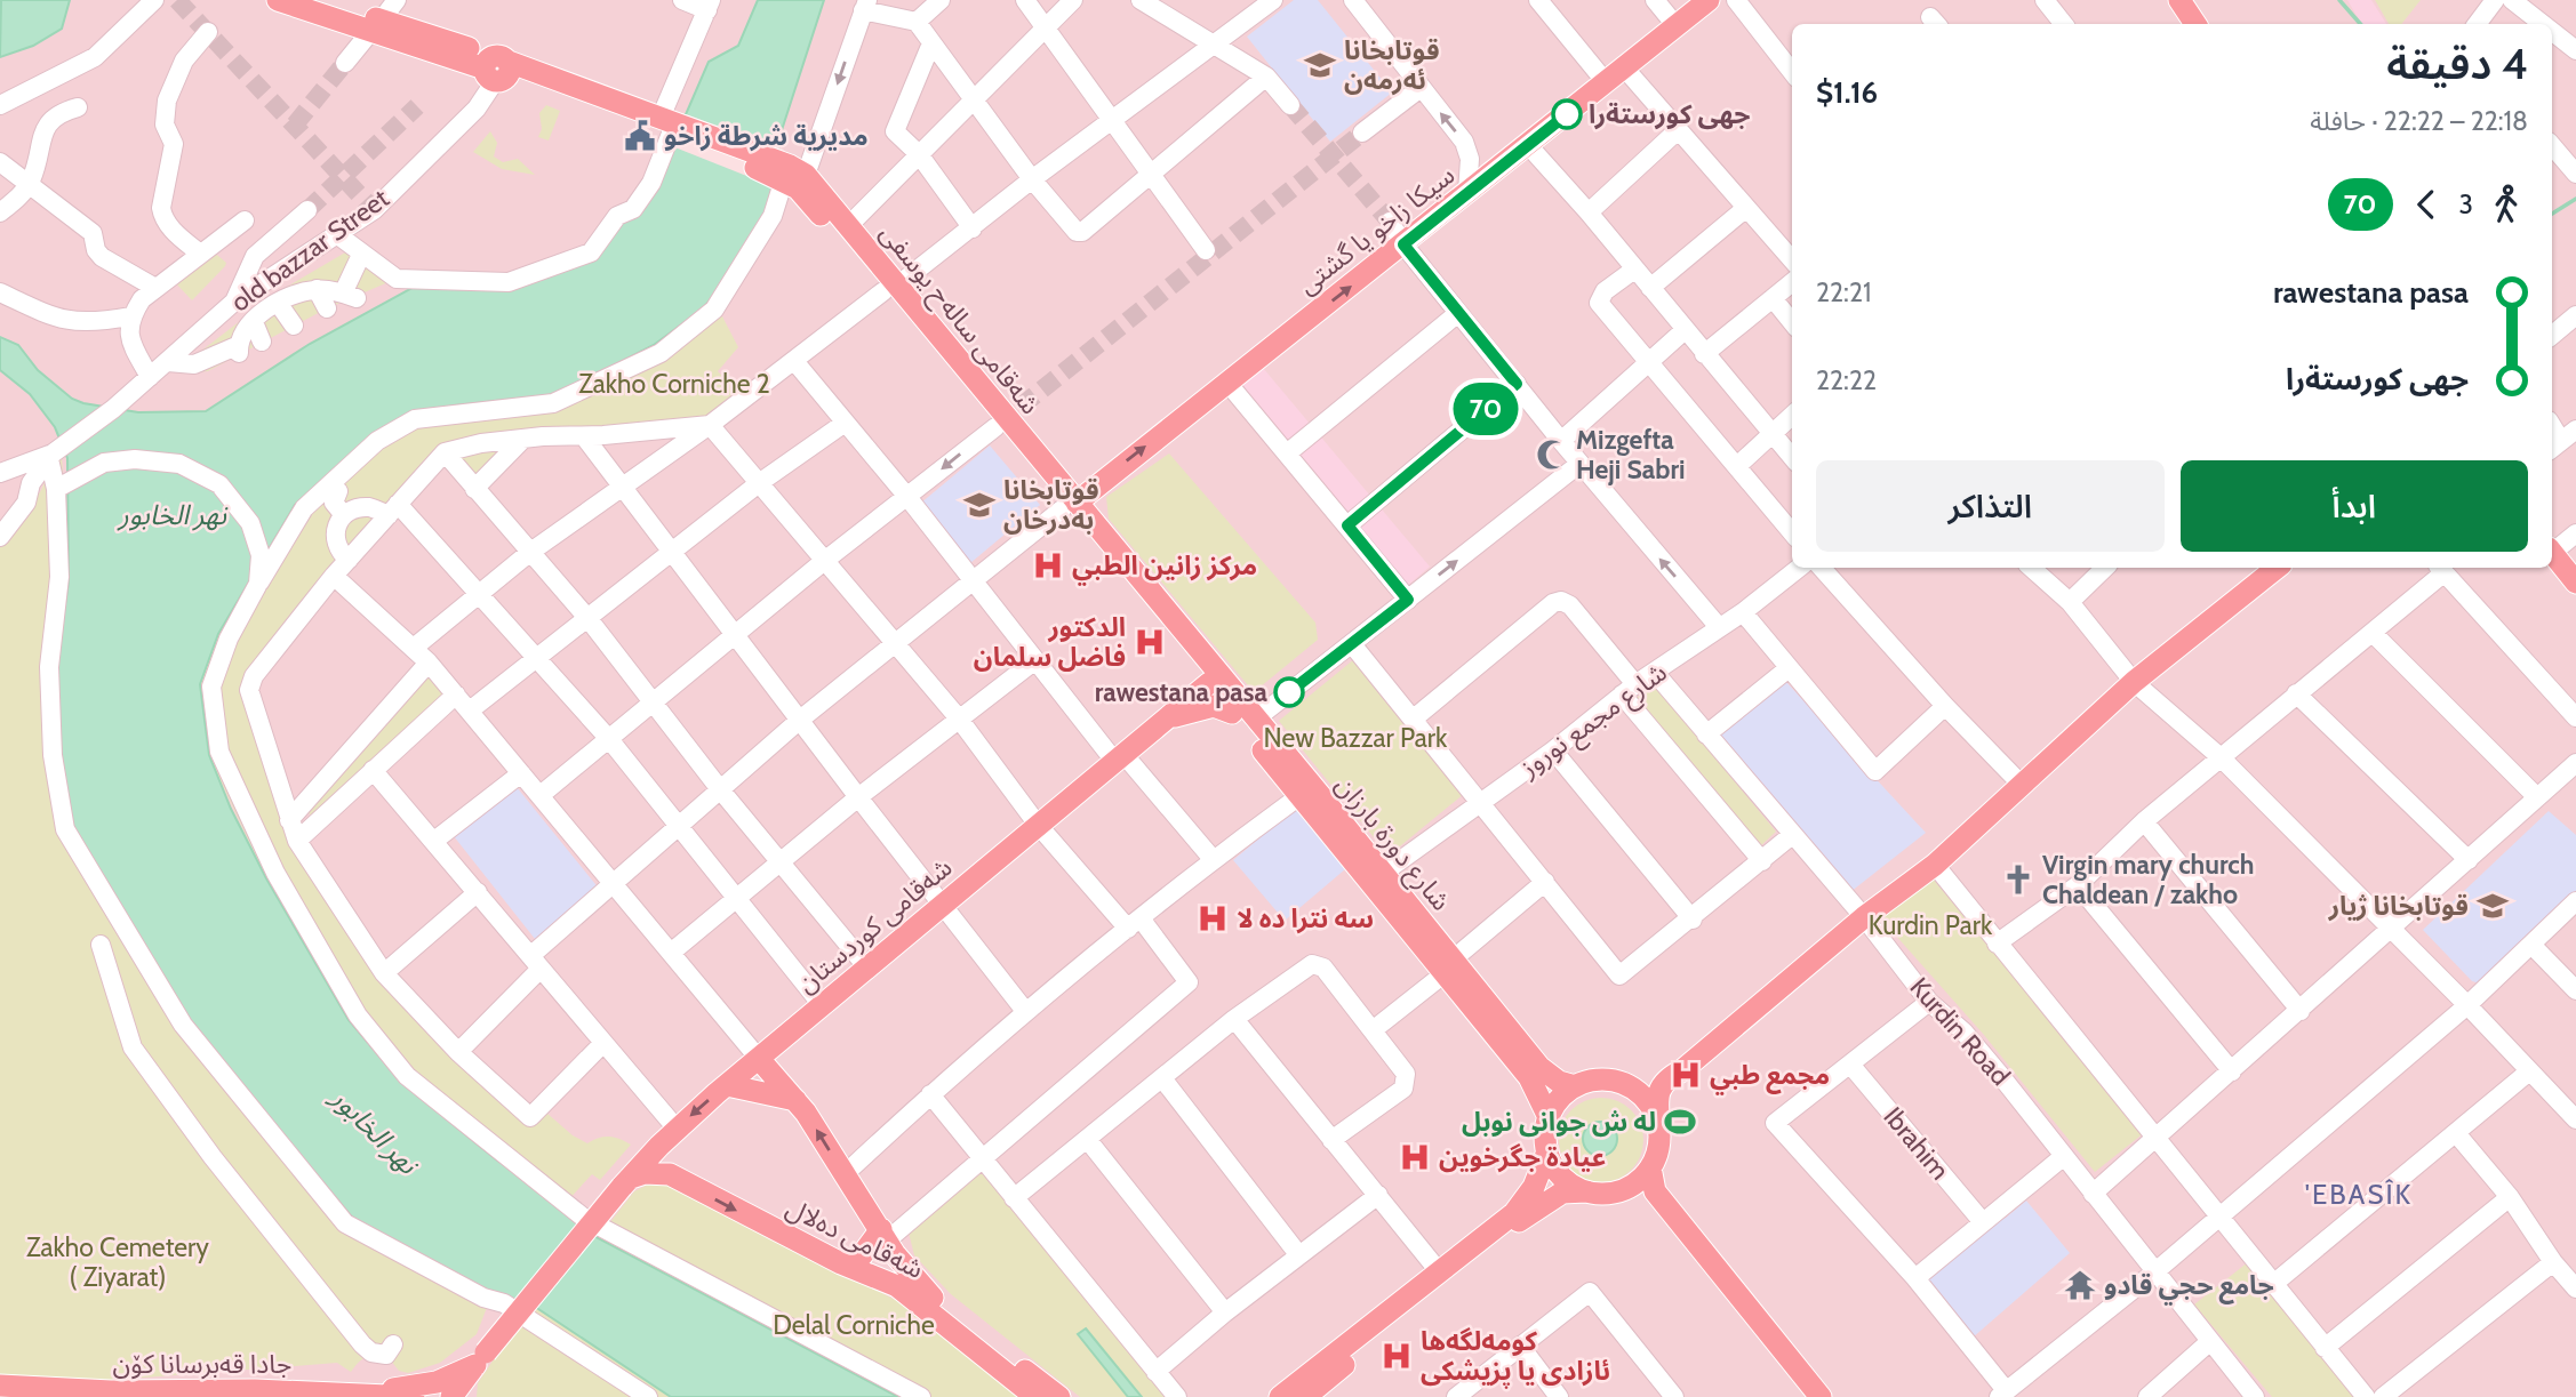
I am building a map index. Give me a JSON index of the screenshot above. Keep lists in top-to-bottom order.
{
  "streets": {
    "main road": [
      "سیکا زاخو یا گشتى",
      "شەقامی سالەح یوسفی",
      "شارع دورة بارزان",
      "شەقامی کوردستان",
      "شەقامی دەلال",
      "جادا قەبرسانا کۆن"
    ],
    "street": [
      "old bazzar Street",
      "شارع مجمع نوروز",
      "Kurdin Road",
      "Ibrahim"
    ]
  },
  "crossings": [
    ["سیکا زاخو یا گشتى", "شەقامی سالەح یوسفی"],
    ["سیکا زاخو یا گشتى", "شارع دورة بارزان"],
    ["شەقامی سالەح یوسفی", "شارع دورة بارزان"],
    ["شارع مجمع نوروز", "شارع دورة بارزان"],
    ["شارع مجمع نوروز", "Kurdin Road"],
    ["شارع دورة بارزان", "شەقامی کوردستان"],
    ["شەقامی کوردستان", "شەقامی دەلال"]
  ],
  "one_way": ["سیکا زاخو یا گشتى"],
  "districts": ["'EBASÎK"],
  "water": ["نهر الخابور"],
  "parks": [
    "Zakho Corniche 2",
    "New Bazzar Park",
    "Kurdin Park",
    "Zakho Cemetery ( Ziyarat)",
    "Delal Corniche"
  ],
  "places": {
    "school or university": ["قوتابخانا ئه‌رمه‌ن", "قوتابخانا به‌درخان", "قوتابخانا ژيار"],
    "other": ["جهى كورستةرا", "rawestana pasa"],
    "public building": ["مديرية شرطة زاخو"],
    "mosque": ["Mizgefta Heji Sabri"],
    "hospital": [
      "مركز زانين الطبي",
      "الدكتور فاضل سلمان",
      "سه نترا ده لا",
      "مجمع طبي",
      "عيادة جگرخوين",
      "کومەلگەھا ئازادی یا پزیشکی"
    ],
    "church": ["Virgin mary church Chaldean / zakho"],
    "sports": ["له ش جوانى نوبل"],
    "temple": ["جامع حجي قادو"]
  },
  "lines": ["bus line 70"],
  "page": {
    "on_map": "70",
    "heading": ["4 دقيقة", "22:18 – 22:22 · حافلة", "$1.16"],
    "legs": ["3", "70"],
    "list": [
      {
        "name": "rawestana pasa",
        "value": "22:21"
      },
      {
        "name": "جهى كورستةرا",
        "value": "22:22"
      }
    ],
    "buttons": ["ابدأ", "التذاكر"]
  }
}
